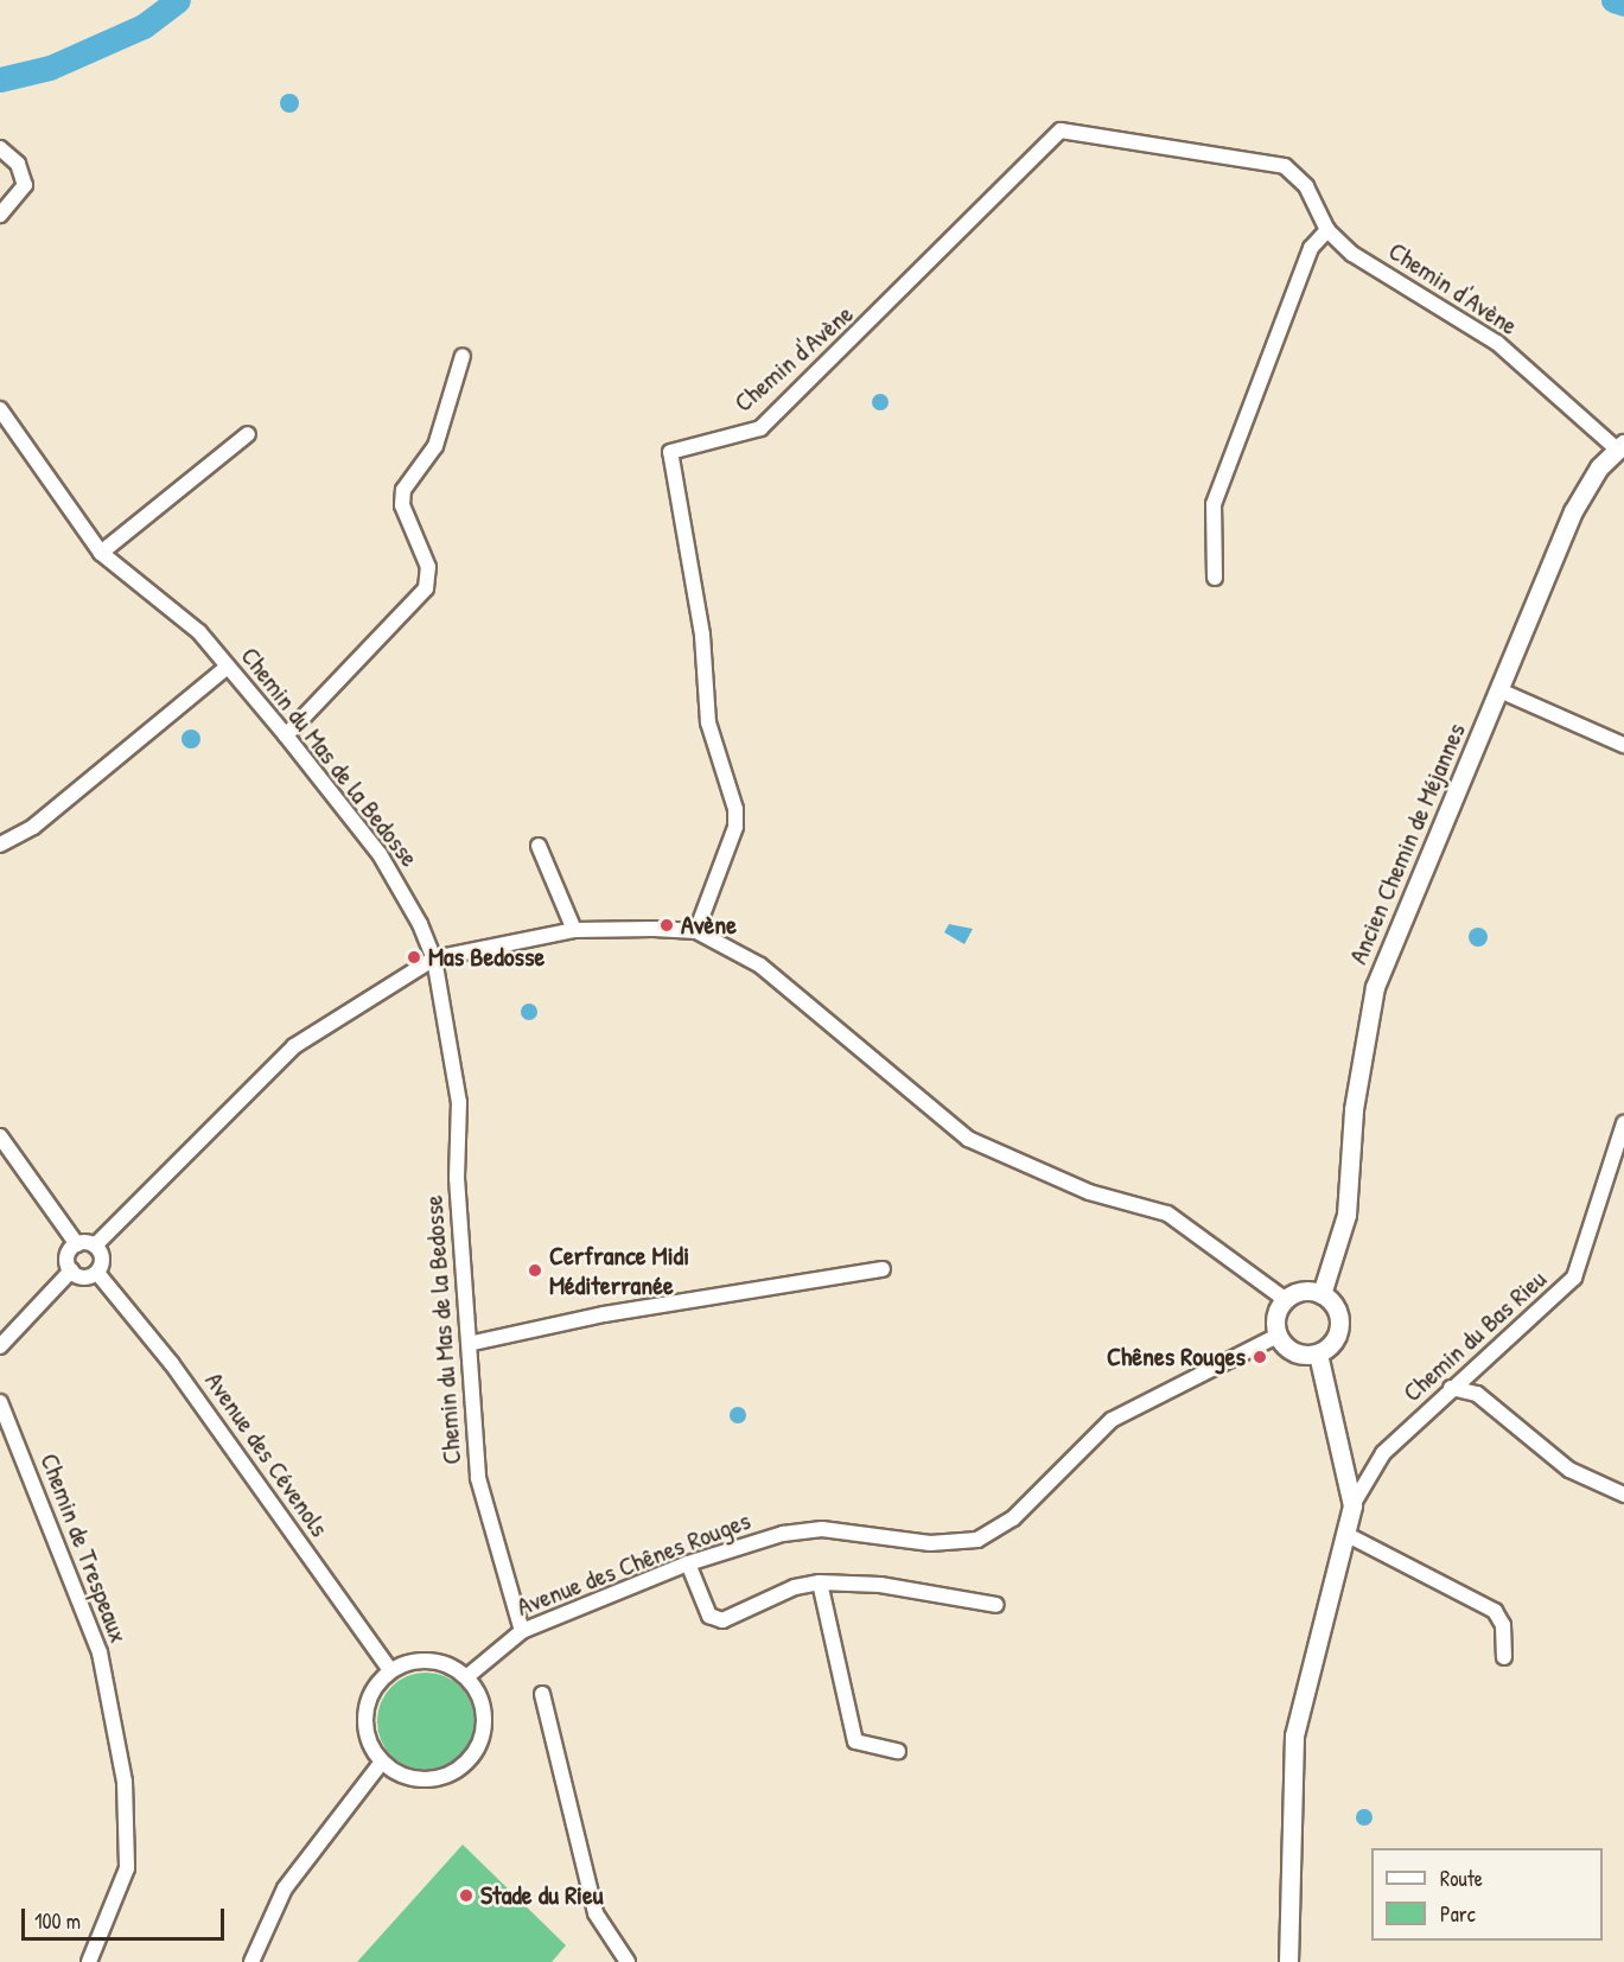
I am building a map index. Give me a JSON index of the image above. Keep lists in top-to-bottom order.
{
  "streets": {
    "street": [
      "Chemin d'Avène",
      "Chemin du Mas de la Bedosse",
      "Ancien Chemin de Méjannes",
      "Chemin du Bas Rieu",
      "Avenue des Cévenols",
      "Chemin de Trespeaux",
      "Avenue des Chênes Rouges"
    ]
  },
  "crossings": [
    ["Chemin d'Avène", "Ancien Chemin de Méjannes"],
    ["Chemin du Mas de la Bedosse", "Avenue des Chênes Rouges"],
    ["Ancien Chemin de Méjannes", "Avenue des Chênes Rouges"],
    ["Avenue des Cévenols", "Avenue des Chênes Rouges"]
  ],
  "places": [
    "Avène",
    "Mas Bedosse",
    "Cerfrance Midi Méditerranée",
    "Chênes Rouges",
    "Stade du Rieu"
  ],
  "legend": ["Route", "Parc"],
  "scale_bar": "100 m"
}
